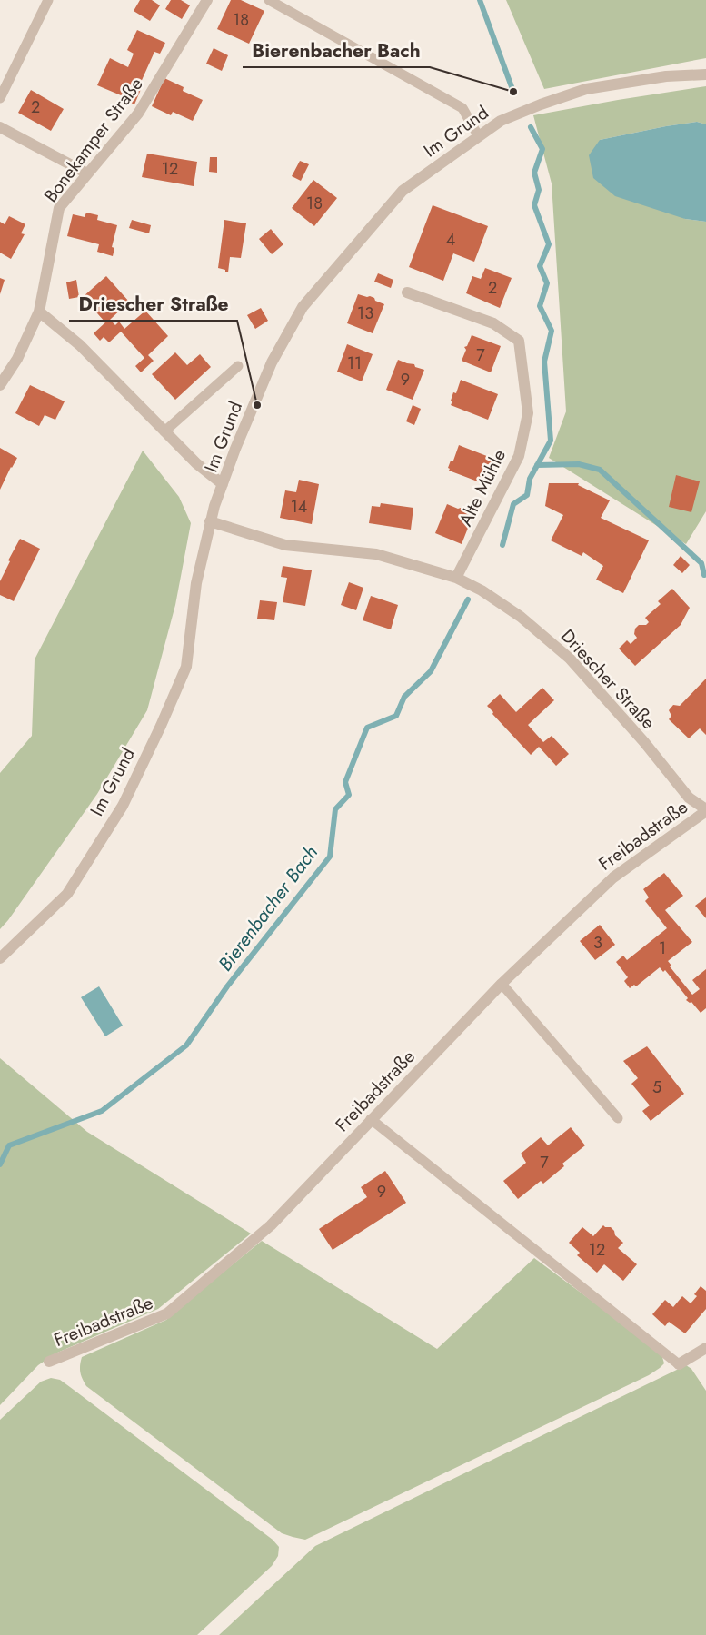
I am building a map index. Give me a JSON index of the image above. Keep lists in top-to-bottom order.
{
  "streets": {
    "street": [
      "Im Grund",
      "Bonekamper Straße",
      "Alte Mühle",
      "Driescher Straße",
      "Freibadstraße"
    ]
  },
  "crossings": [
    ["Im Grund", "Driescher Straße"],
    ["Alte Mühle", "Driescher Straße"],
    ["Driescher Straße", "Freibadstraße"]
  ],
  "water": ["Bierenbacher Bach"],
  "places": ["Bierenbacher Bach", "Driescher Straße"],
  "house_numbers": [
    "18",
    "2",
    "12",
    "18",
    "4",
    "2",
    "13",
    "7",
    "11",
    "9",
    "14",
    "3",
    "1",
    "5",
    "7",
    "9",
    "12"
  ]
}
